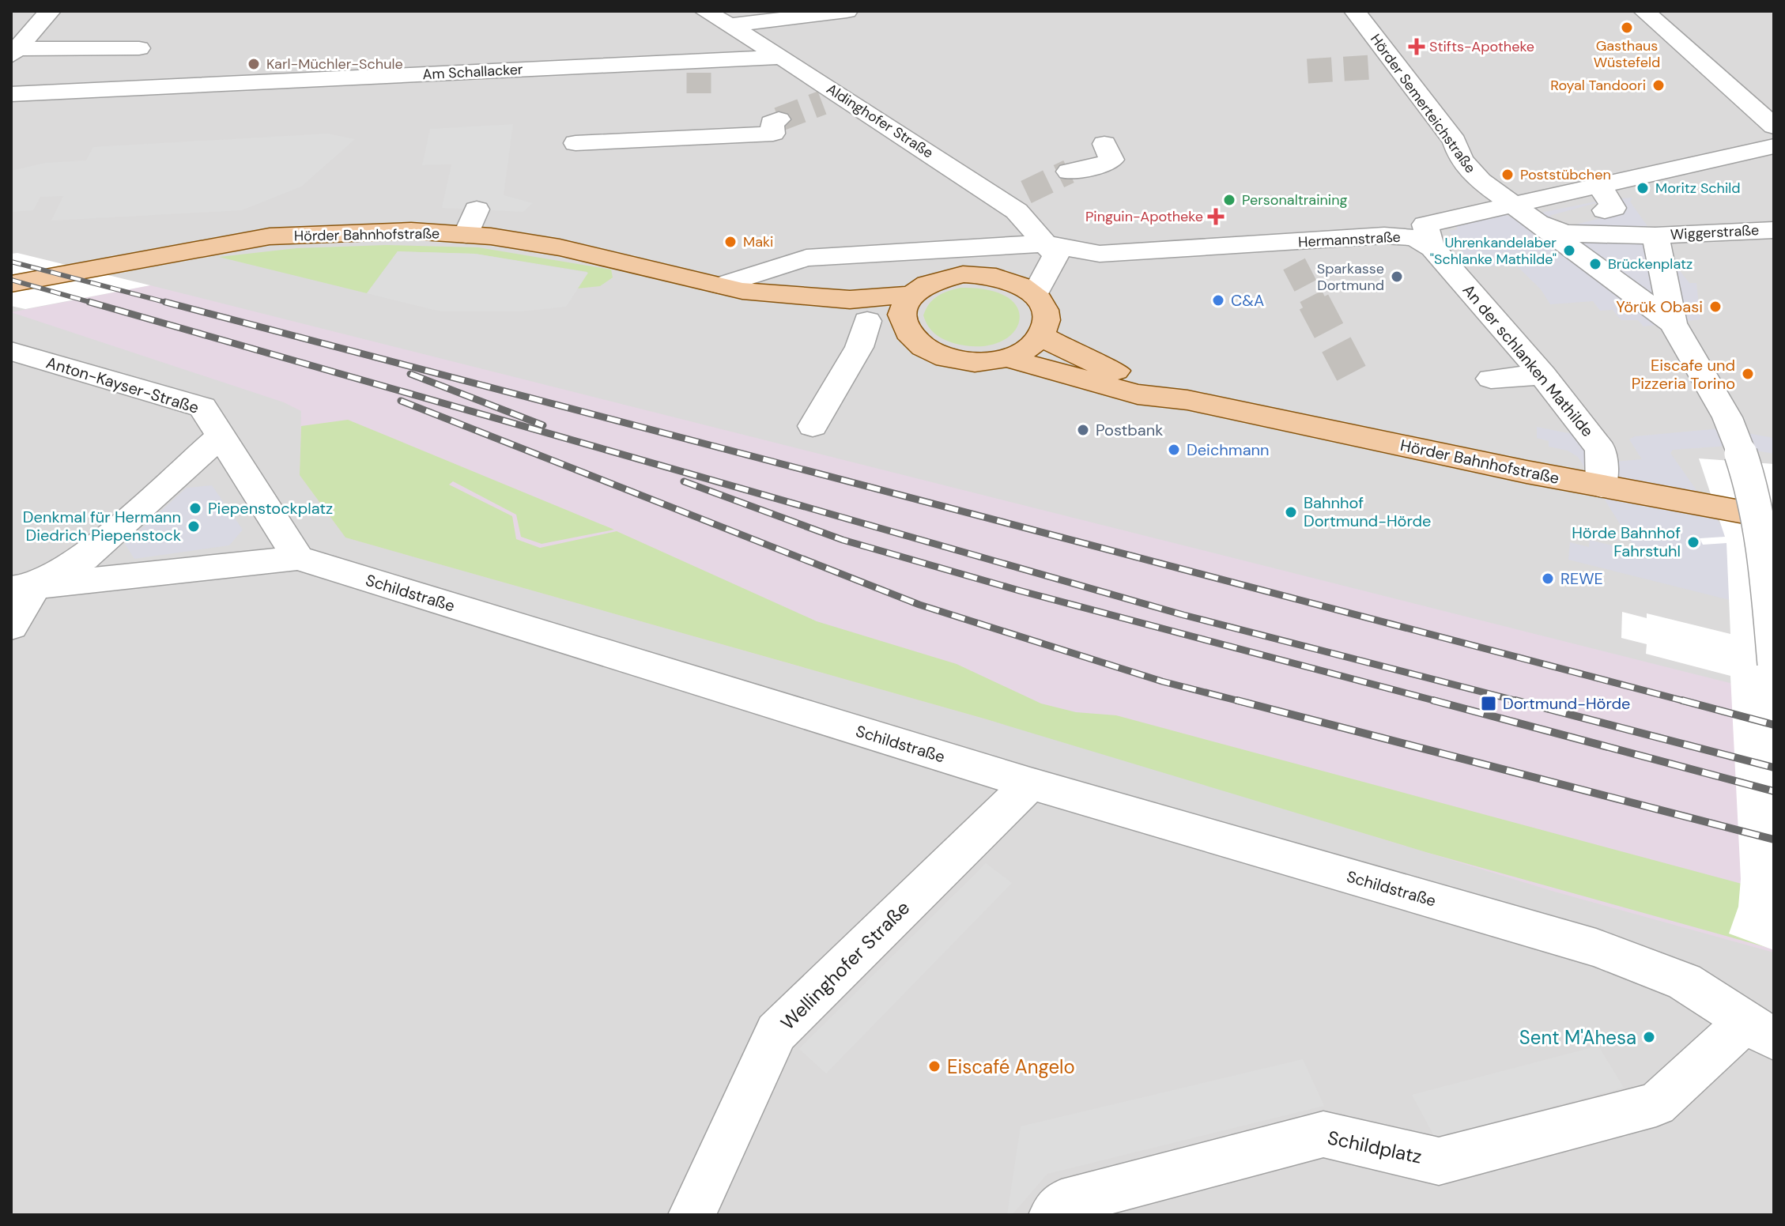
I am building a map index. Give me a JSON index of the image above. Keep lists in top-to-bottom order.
{
  "streets": {
    "main road": ["Hörder Bahnhofstraße"],
    "street": [
      "Am Schallacker",
      "Hörder Semerteichstraße",
      "Aldinghofer Straße",
      "Wiggerstraße",
      "Hermannstraße",
      "An der schlanken Mathilde",
      "Anton-Kayser-Straße",
      "Schildstraße",
      "Wellinghofer Straße",
      "Schildplatz"
    ]
  },
  "crossings": [
    ["Am Schallacker", "Aldinghofer Straße"],
    ["Hörder Semerteichstraße", "Wiggerstraße"],
    ["Aldinghofer Straße", "Hörder Bahnhofstraße"],
    ["Aldinghofer Straße", "Hermannstraße"],
    ["Hörder Bahnhofstraße", "Hermannstraße"],
    ["Hörder Bahnhofstraße", "An der schlanken Mathilde"],
    ["Hermannstraße", "An der schlanken Mathilde"],
    ["Schildstraße", "Wellinghofer Straße"],
    ["Schildstraße", "Schildplatz"]
  ],
  "places": {
    "other": [
      "Gasthaus Wüstefeld",
      "Karl-Müchler-Schule",
      "Royal Tandoori",
      "Poststübchen",
      "Moritz Schild",
      "Personaltraining",
      "Maki",
      "Uhrenkandelaber \"Schlanke Mathilde\"",
      "Brückenplatz",
      "Sparkasse Dortmund",
      "C&A",
      "Yörük Obasi",
      "Eiscafe und Pizzeria Torino",
      "Postbank",
      "Deichmann",
      "Piepenstockplatz",
      "Bahnhof Dortmund-Hörde",
      "Denkmal für Hermann Diedrich Piepenstock",
      "Hörde Bahnhof Fahrstuhl",
      "REWE",
      "Sent M'Ahesa",
      "Eiscafé Angelo"
    ],
    "health": ["Stifts-Apotheke", "Pinguin-Apotheke"],
    "transit": ["Dortmund-Hörde"]
  }
}
